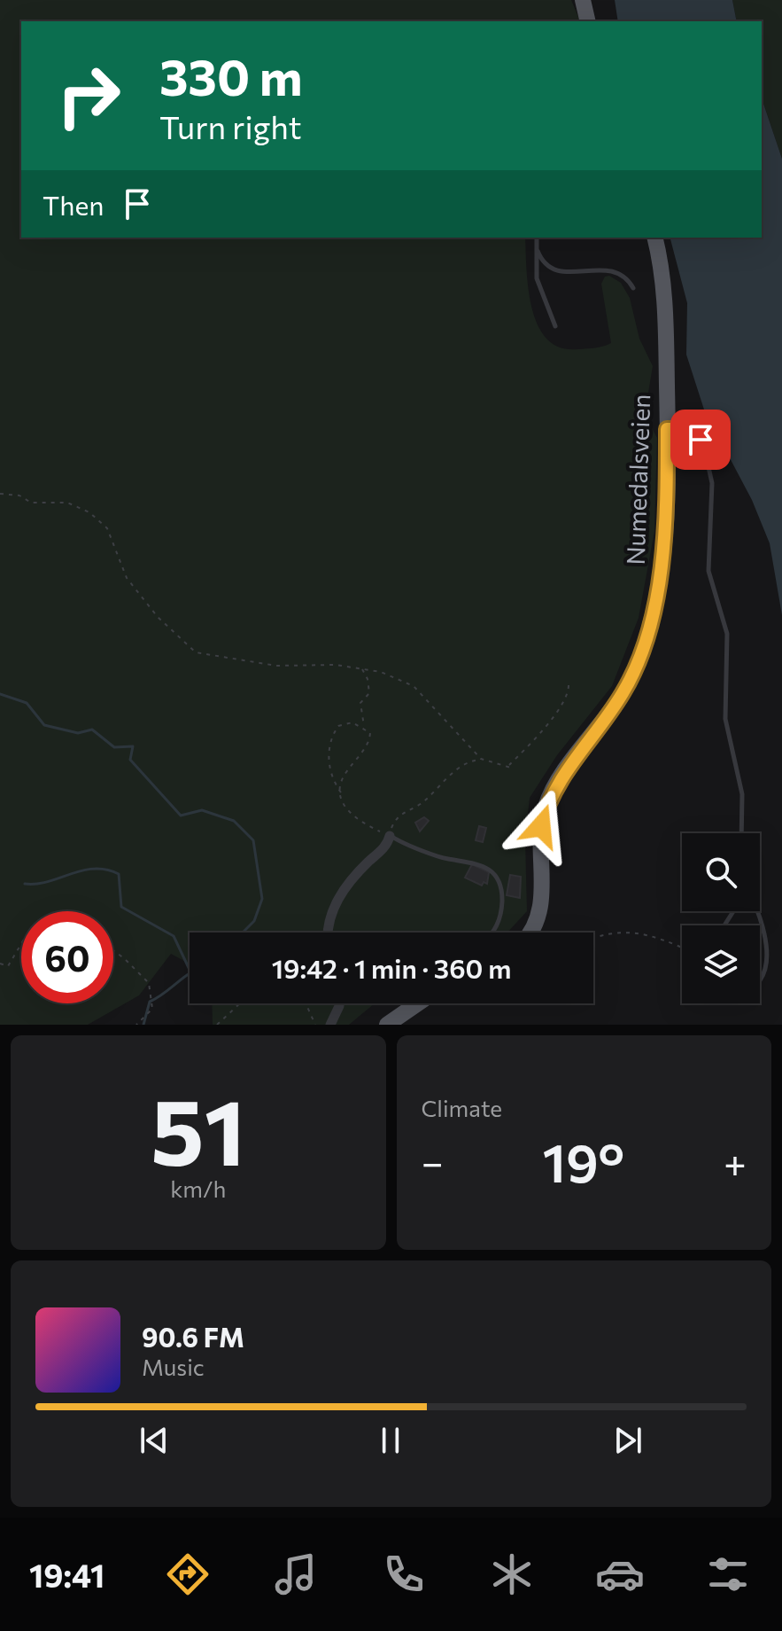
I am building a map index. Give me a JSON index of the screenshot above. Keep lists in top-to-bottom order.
{
  "streets": {
    "main road": ["Numedalsveien"]
  },
  "page": {
    "turn": ["330 m", "Turn right"],
    "then": "Then",
    "limit": "60",
    "trip": "19:42 · 1 min · 360 m",
    "tile": [
      ["51", "km/h"],
      "Climate"
    ],
    "heat": ["−", "19°", "+"],
    "song": ["90.6 FM", "Music"],
    "tabs": "19:41"
  }
}
